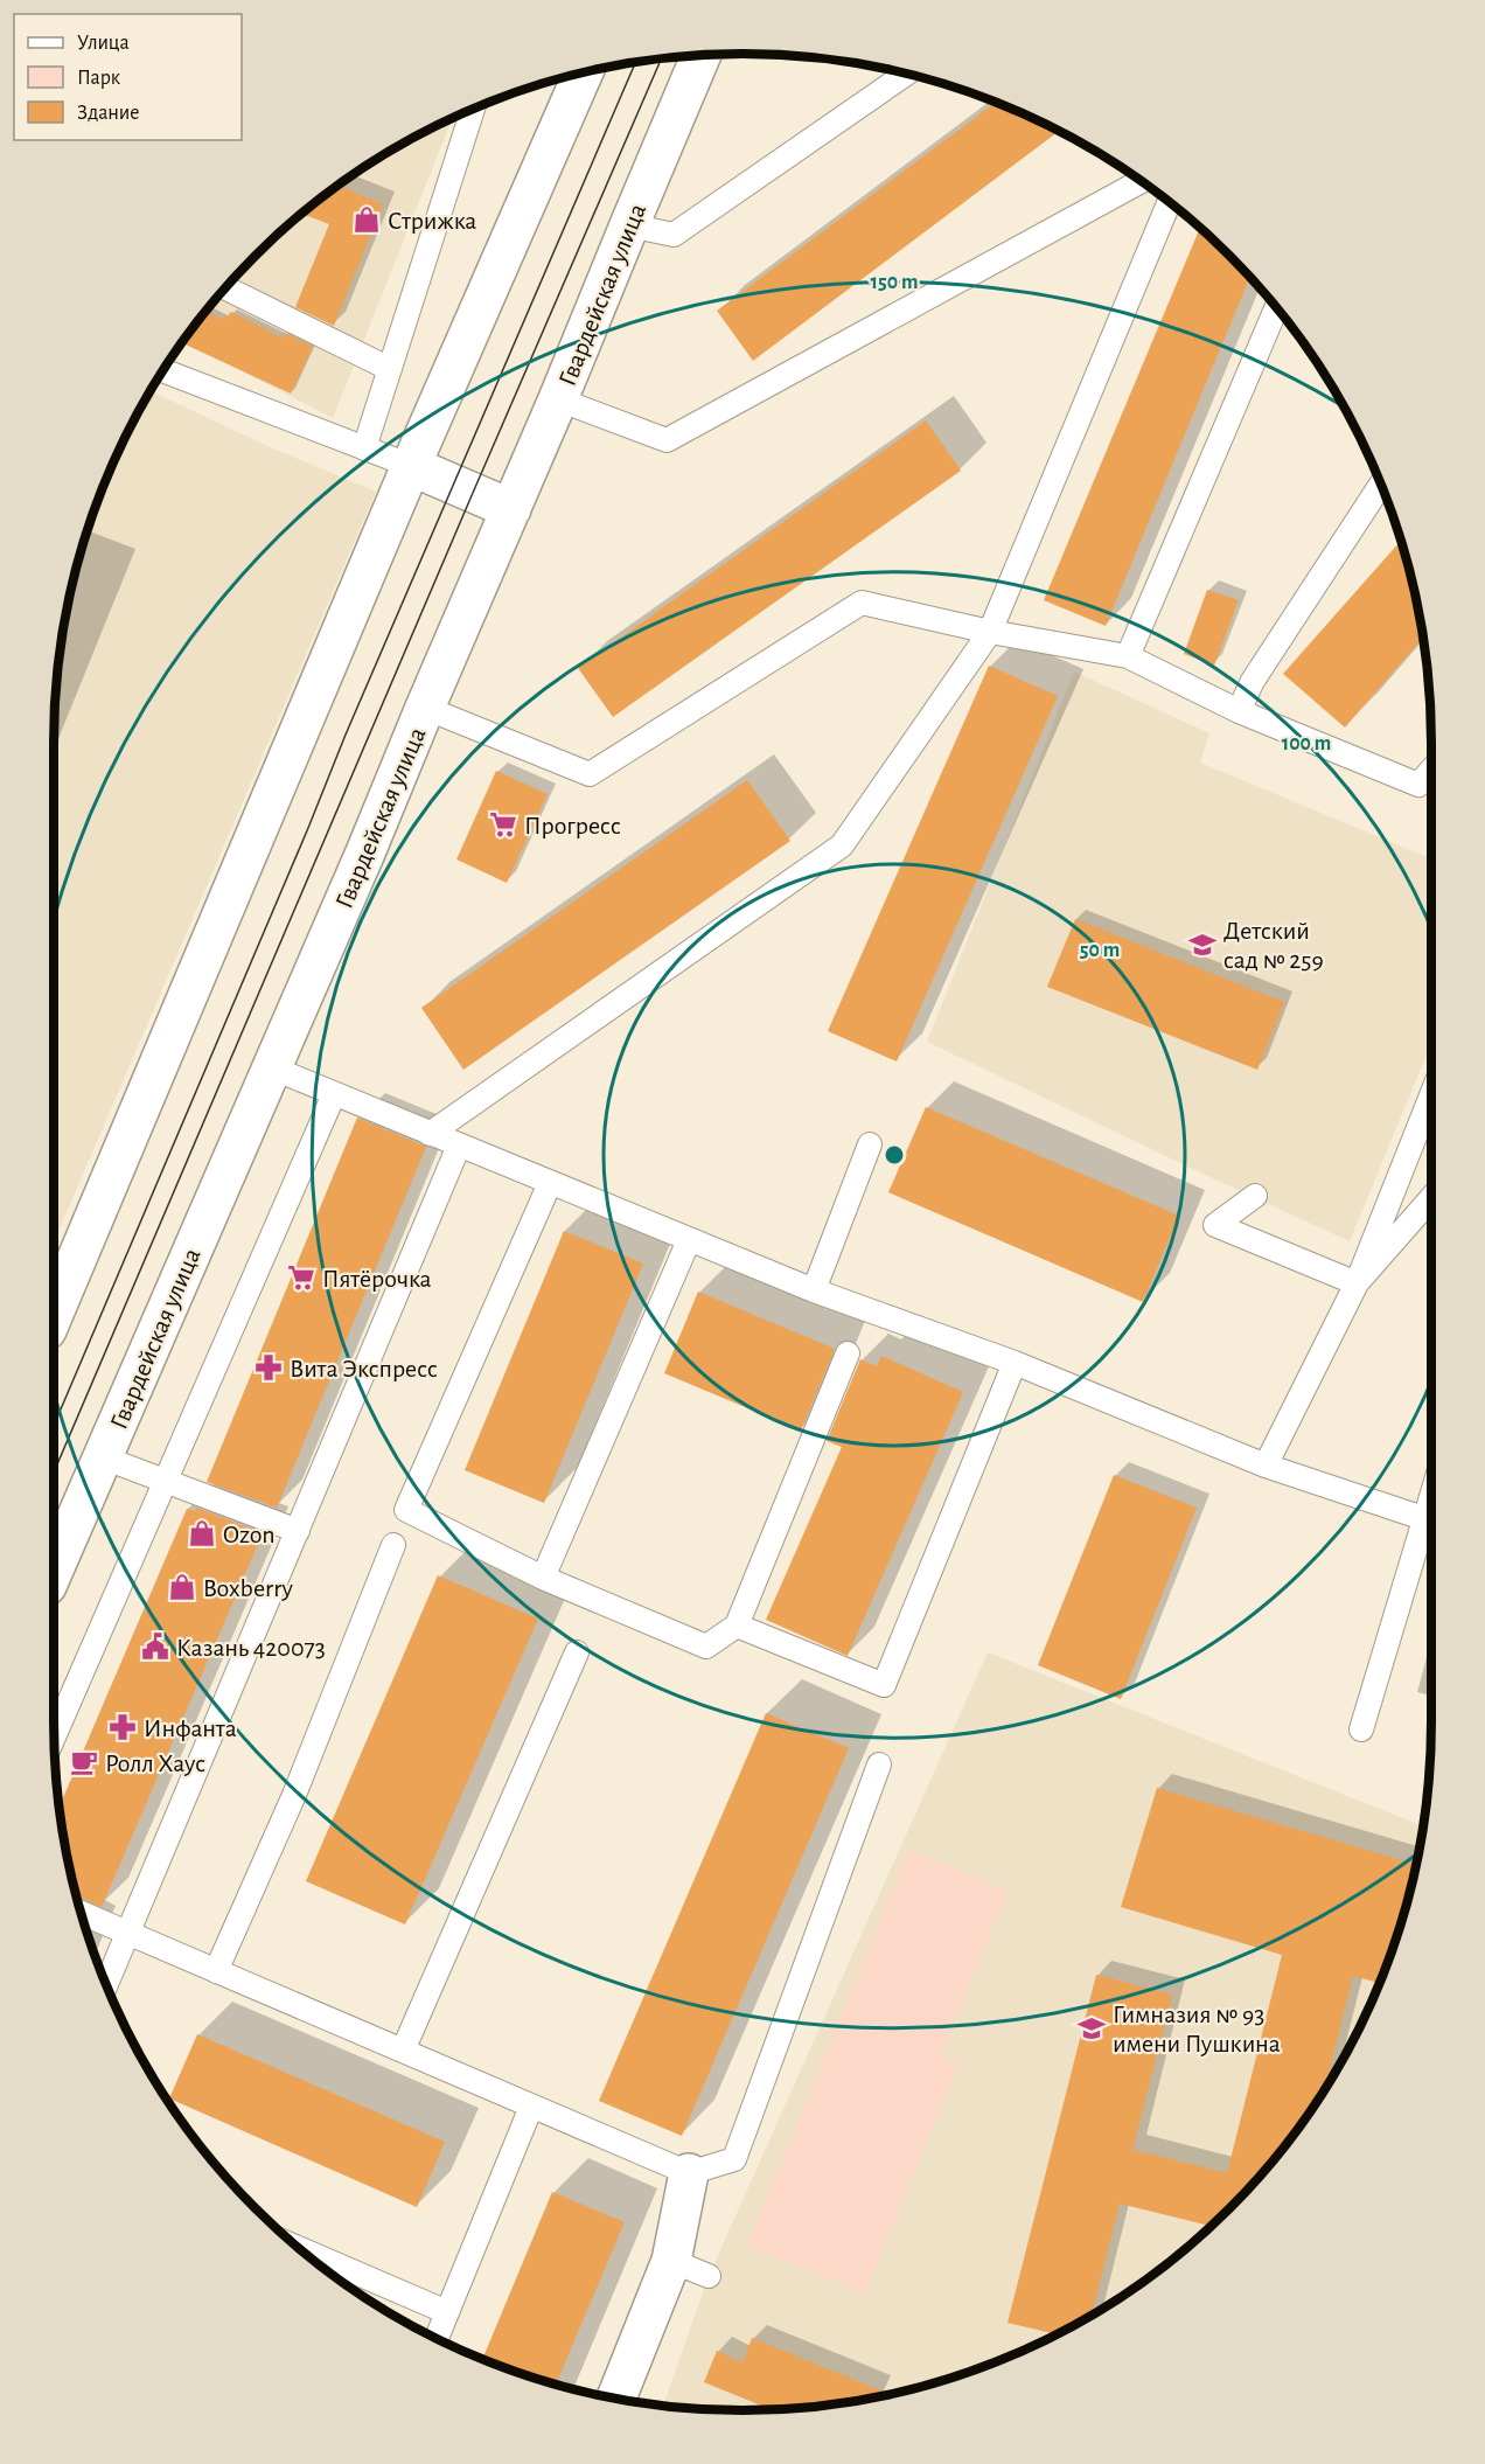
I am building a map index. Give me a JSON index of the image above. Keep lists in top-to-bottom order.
{
  "streets": {
    "main road": ["Гвардейская улица"]
  },
  "places": {
    "shop": ["Стрижка", "Ozon", "Boxberry"],
    "supermarket": ["Прогресс", "Пятёрочка"],
    "school or university": ["Детский сад № 259", "Гимназия № 93 имени Пушкина"],
    "pharmacy": ["Вита Экспресс", "Инфанта"],
    "public building": ["Казань 420073"],
    "cafe": ["Ролл Хаус"]
  },
  "legend": ["Улица", "Парк", "Здание"],
  "rings": ["150 m", "100 m", "50 m"]
}
